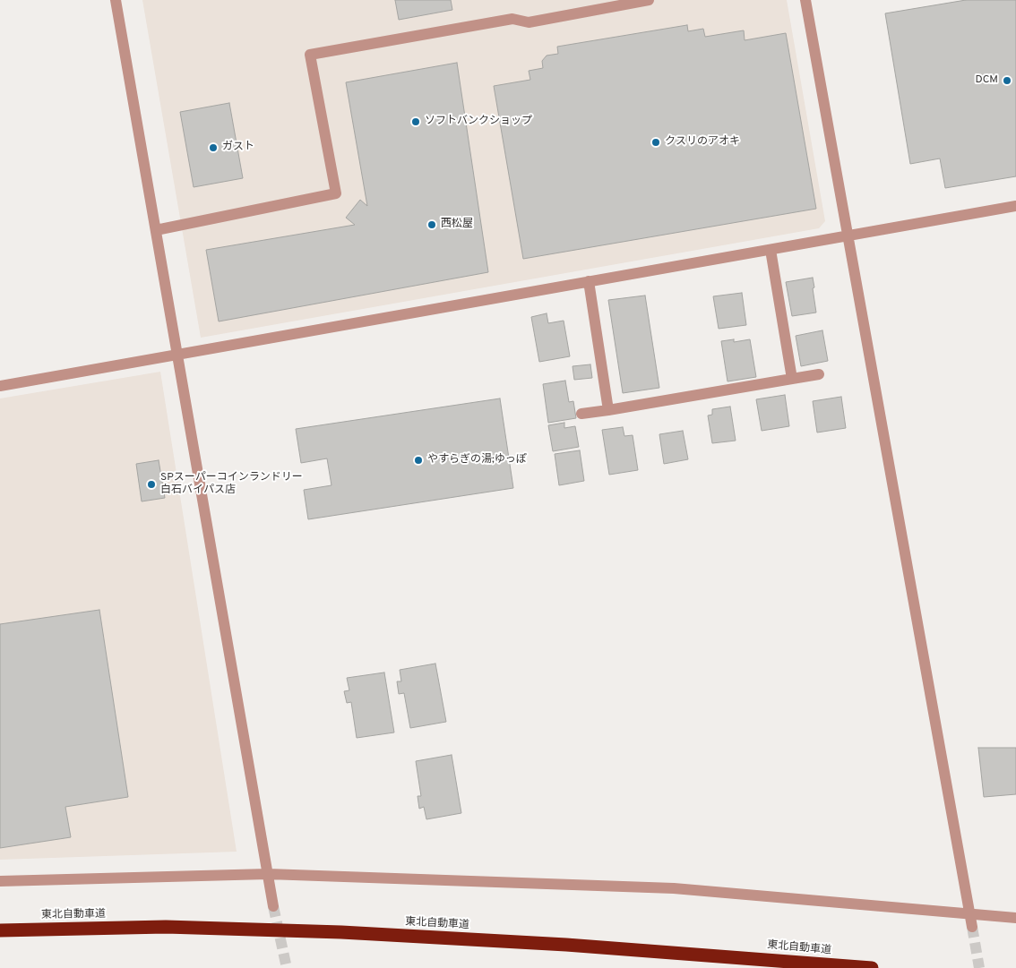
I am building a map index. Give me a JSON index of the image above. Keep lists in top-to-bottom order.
{
  "streets": {
    "highway": ["東北自動車道"]
  },
  "places": [
    "DCM",
    "ソフトバンクショップ",
    "クスリのアオキ",
    "ガスト",
    "西松屋",
    "やすらぎの湯;ゆっぽ",
    "SPスーパーコインランドリー 白石バイパス店"
  ]
}
